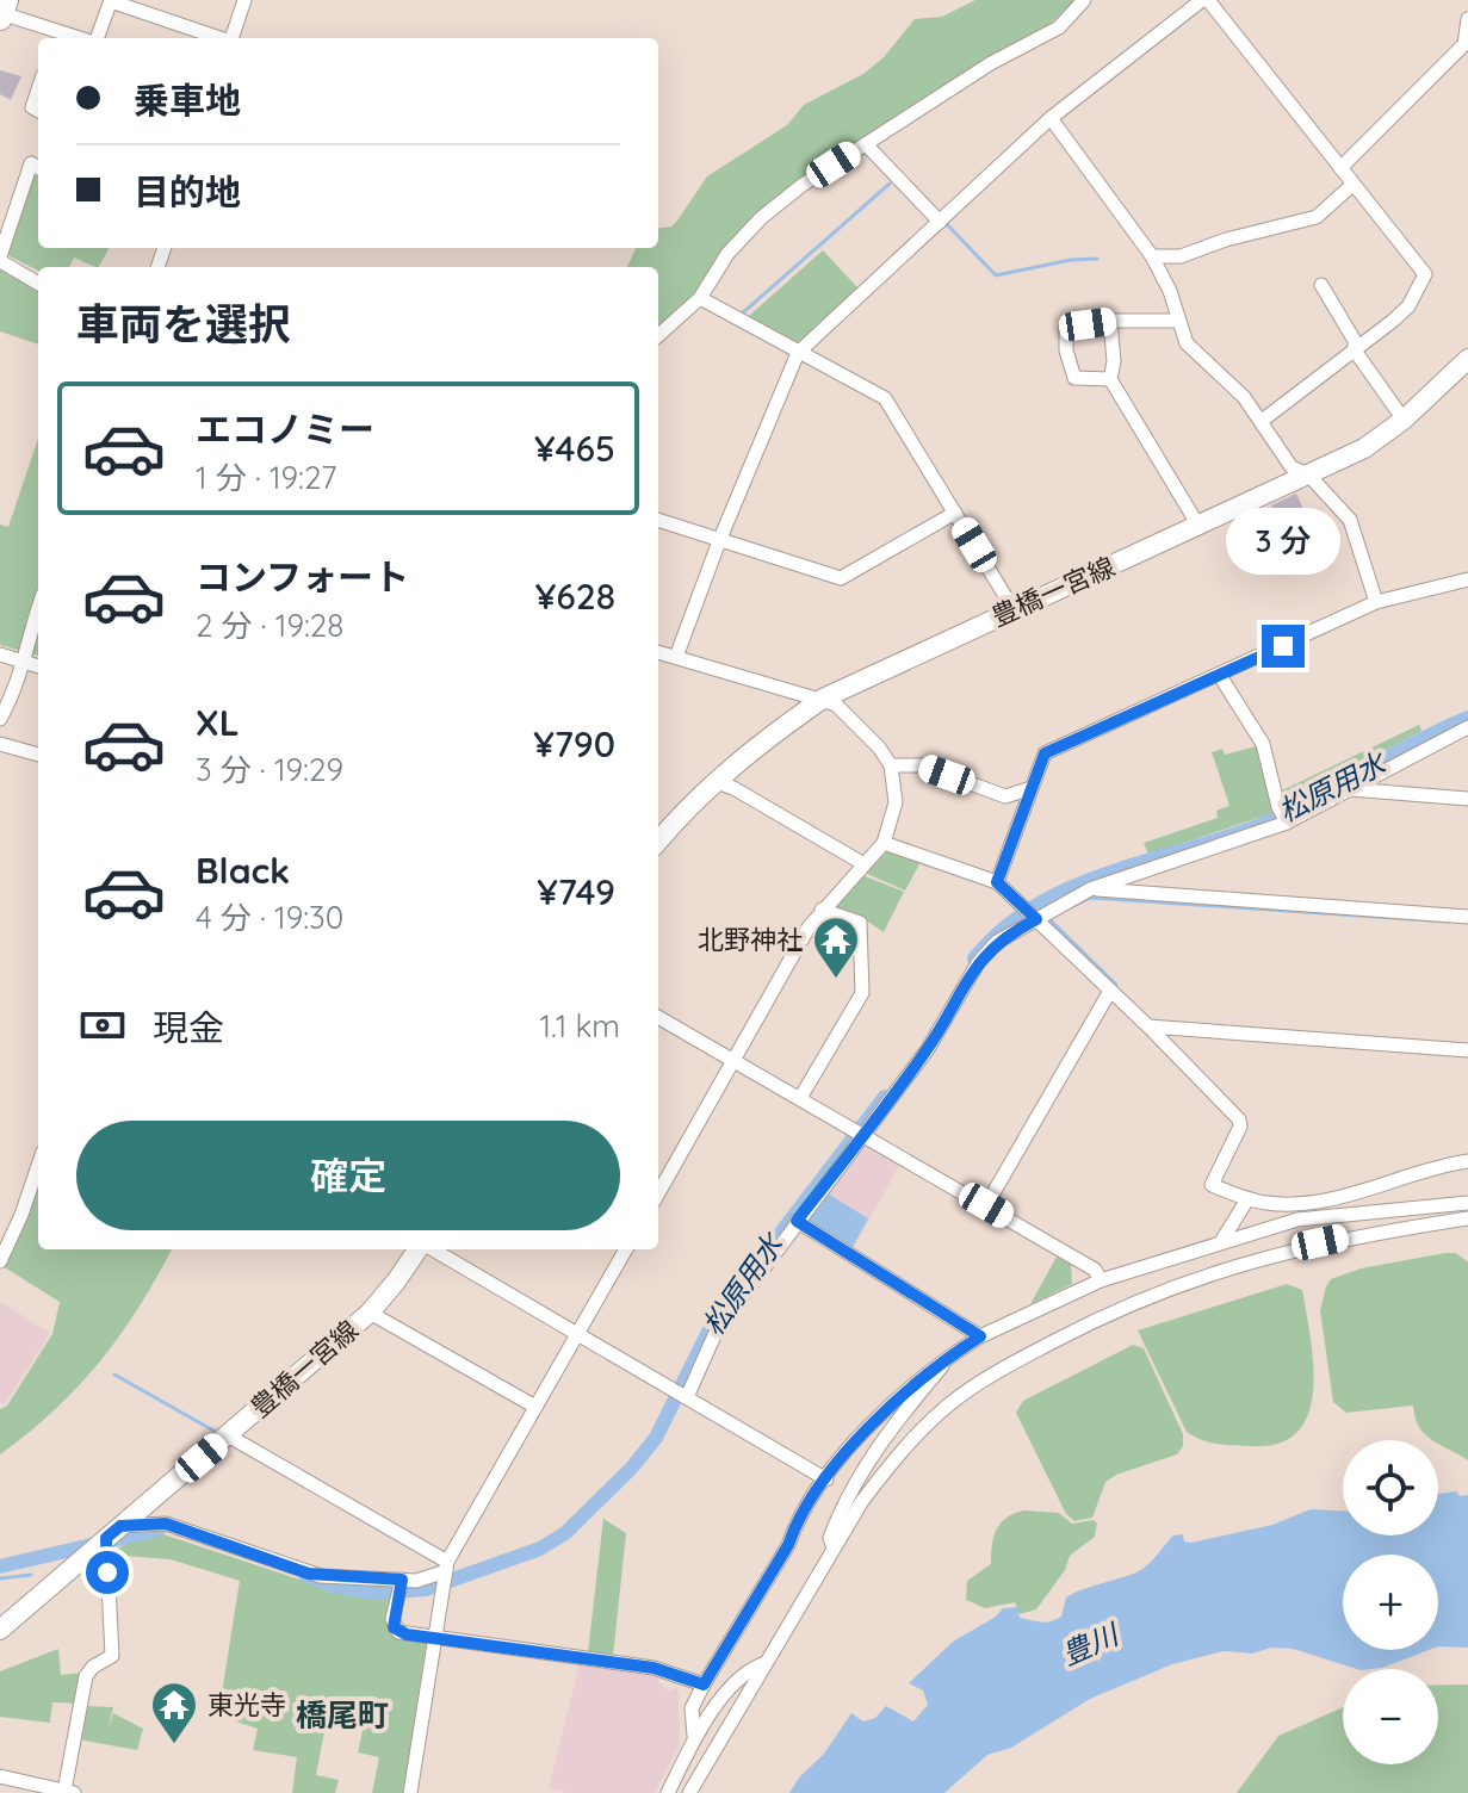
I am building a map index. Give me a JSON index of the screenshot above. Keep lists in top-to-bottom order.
{
  "streets": {
    "main road": ["豊橋一宮線"]
  },
  "districts": ["橋尾町"],
  "water": ["松原用水", "豊川"],
  "places": {
    "temple": ["北野神社", "東光寺"]
  },
  "page": {
    "banner": ["乗車地", "目的地"],
    "heading": "車両を選択",
    "list": [
      {
        "name": "エコノミー",
        "note": "1 分 · 19:27",
        "value": "¥465"
      },
      {
        "name": "コンフォート",
        "note": "2 分 · 19:28",
        "value": "¥628"
      },
      {
        "name": "XL",
        "note": "3 分 · 19:29",
        "value": "¥790"
      },
      {
        "name": "Black",
        "note": "4 分 · 19:30",
        "value": "¥749"
      }
    ],
    "bubble": "3 分",
    "pay": ["現金", "1.1 km"],
    "buttons": "確定",
    "map_buttons": ["+", "−"]
  }
}
